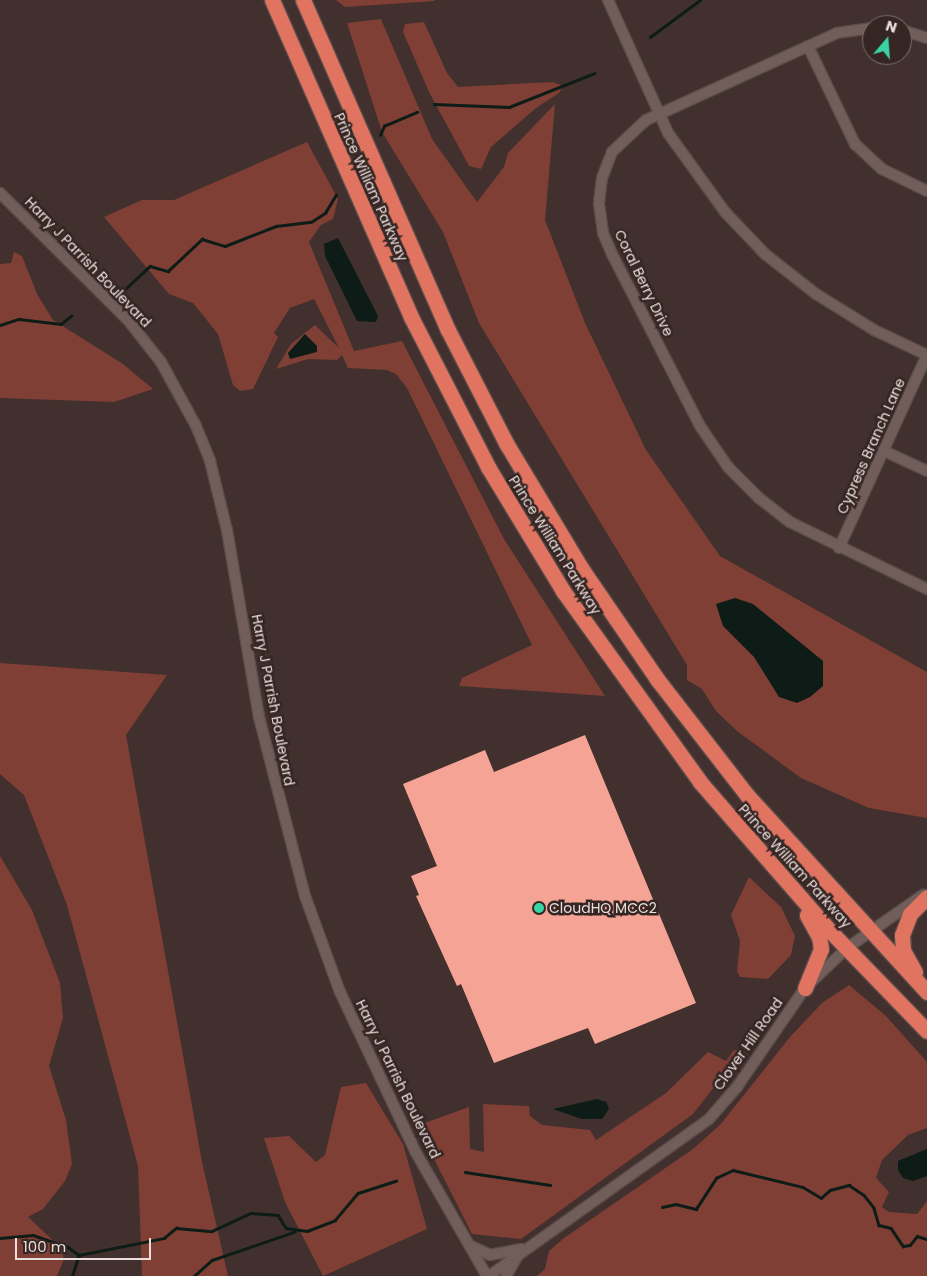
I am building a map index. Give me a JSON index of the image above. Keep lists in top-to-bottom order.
{
  "streets": {
    "highway": ["Prince William Parkway"],
    "street": [
      "Harry J Parrish Boulevard",
      "Coral Berry Drive",
      "Cypress Branch Lane",
      "Clover Hill Road"
    ]
  },
  "crossings": [
    ["Prince William Parkway", "Clover Hill Road"],
    ["Harry J Parrish Boulevard", "Clover Hill Road"],
    ["Coral Berry Drive", "Cypress Branch Lane"]
  ],
  "places": ["CloudHQ MCC2"],
  "scale_bar": "100 m",
  "north": "top"
}
